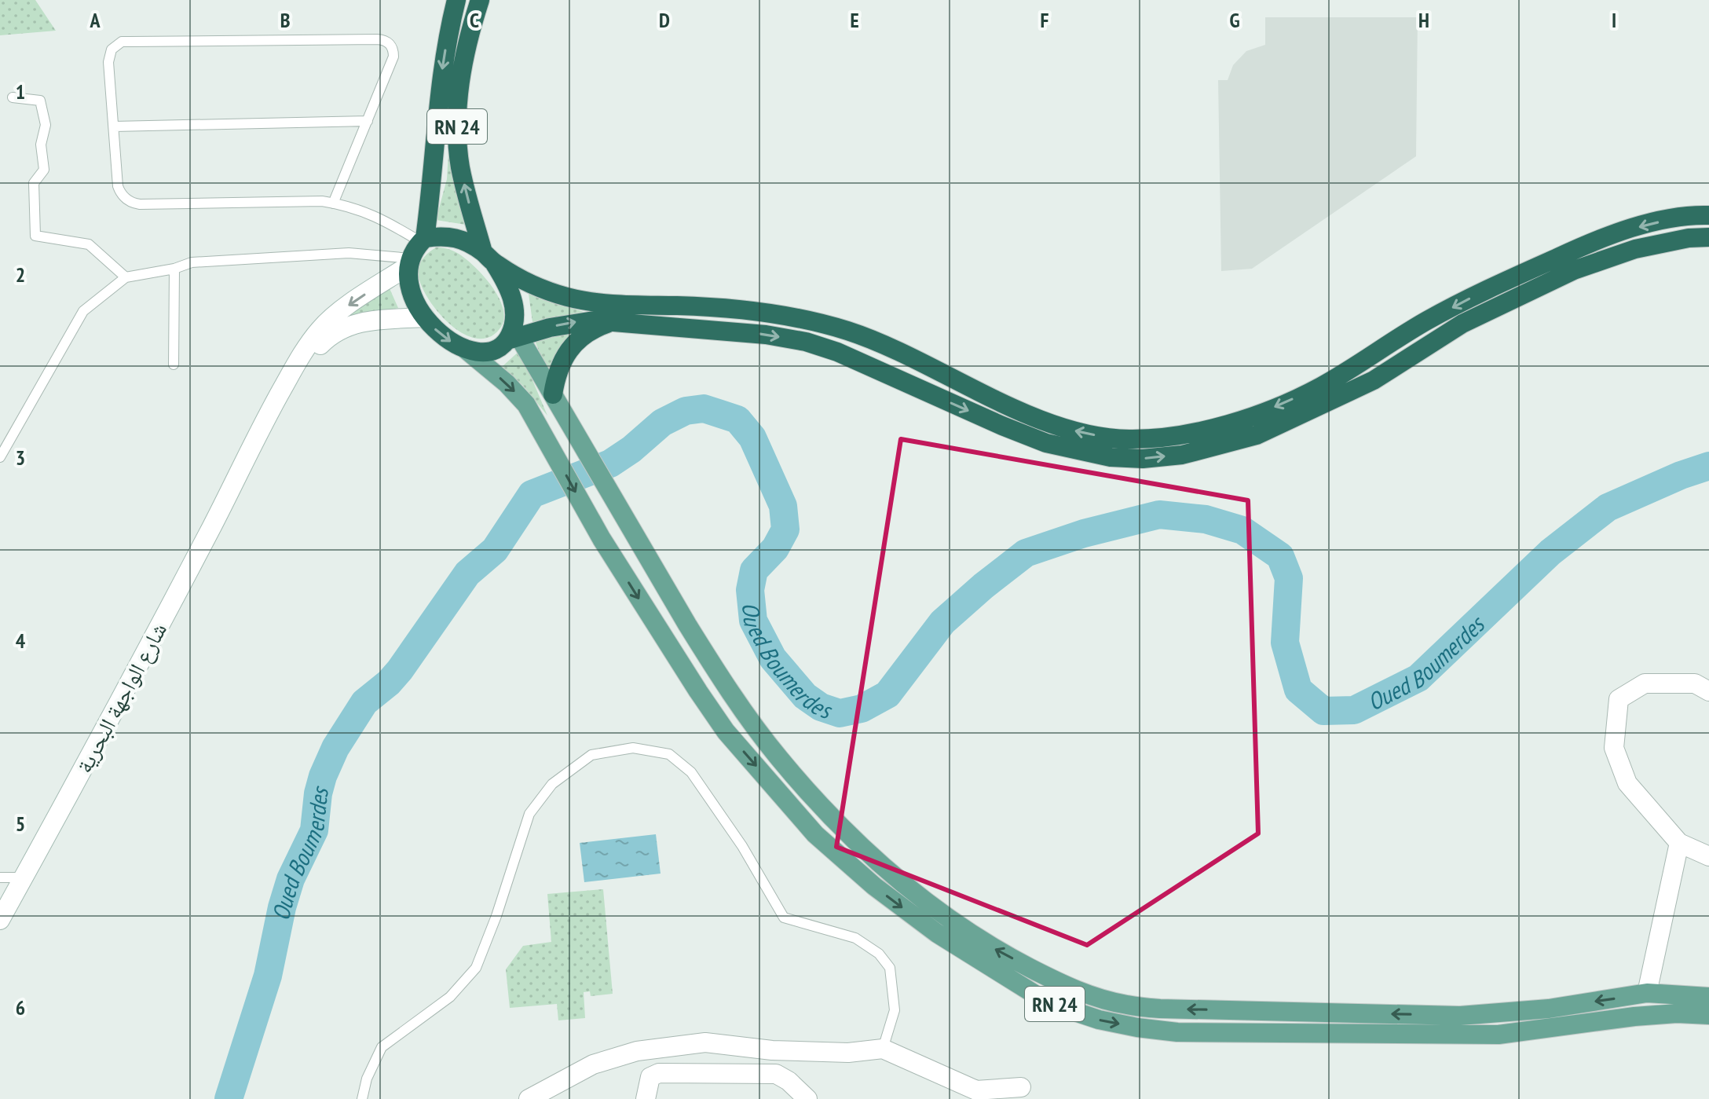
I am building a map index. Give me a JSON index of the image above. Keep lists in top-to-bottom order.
{
  "streets": {
    "highway": ["RN 24"],
    "street": ["شارع الواجهة البحرية"]
  },
  "crossings": [
    ["RN 24", "شارع الواجهة البحرية"]
  ],
  "water": ["Oued Boumerdes"],
  "grid": {
    "columns": [
      "A",
      "B",
      "C",
      "D",
      "E",
      "F",
      "G",
      "H",
      "I"
    ],
    "rows": [
      "1",
      "2",
      "3",
      "4",
      "5",
      "6"
    ]
  }
}
